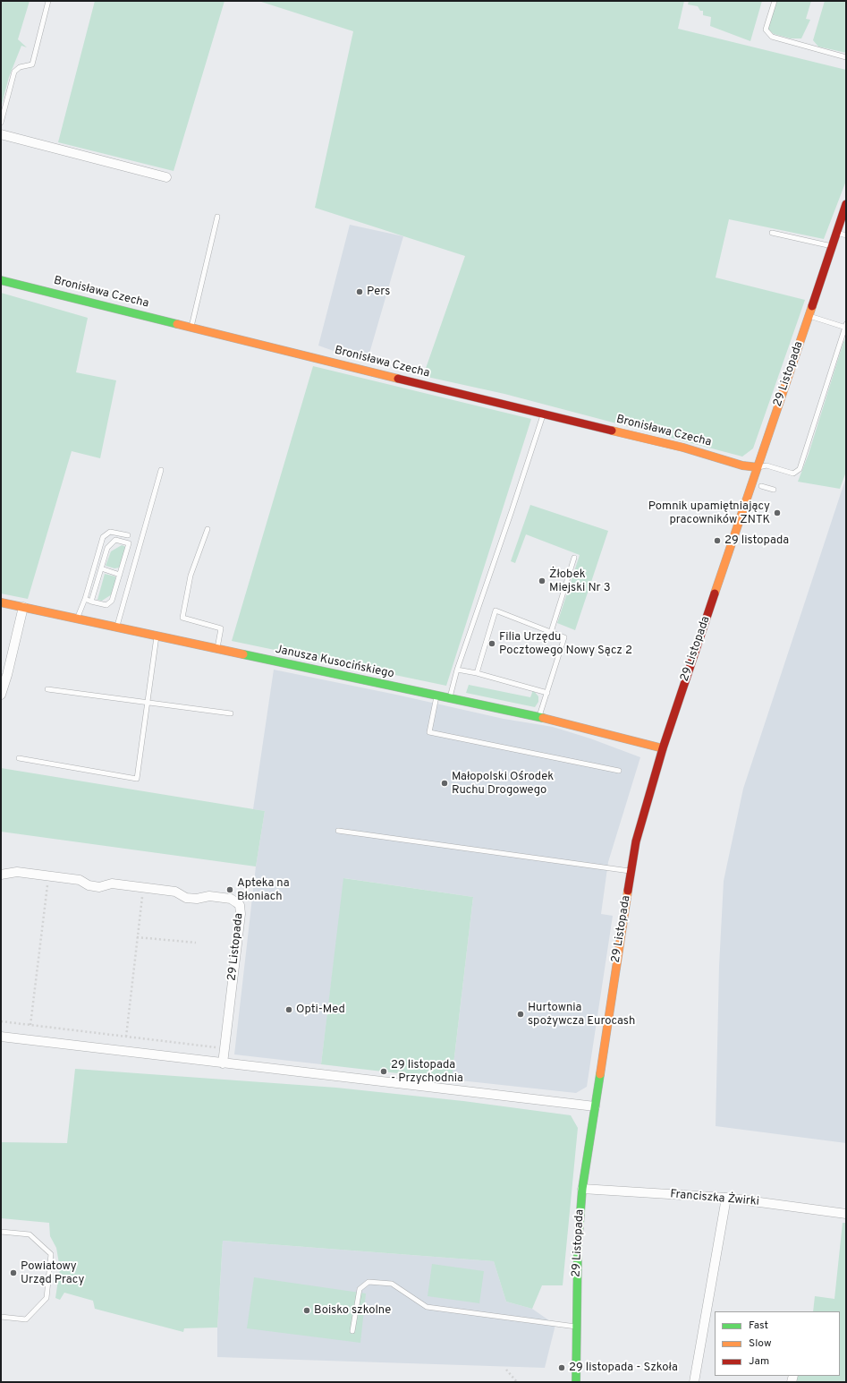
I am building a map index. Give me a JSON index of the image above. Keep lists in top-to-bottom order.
{
  "streets": {
    "street": [
      "Bronisława Czecha",
      "29 Listopada",
      "Janusza Kusocińskiego",
      "Franciszka Żwirki"
    ]
  },
  "crossings": [
    ["Bronisława Czecha", "29 Listopada"],
    ["29 Listopada", "Janusza Kusocińskiego"],
    ["29 Listopada", "Franciszka Żwirki"]
  ],
  "places": [
    "Pers",
    "Pomnik upamiętniający pracowników ZNTK",
    "29 listopada",
    "Żłobek Miejski Nr 3",
    "Filia Urzędu Pocztowego Nowy Sącz 2",
    "Małopolski Ośrodek Ruchu Drogowego",
    "Apteka na Błoniach",
    "Opti-Med",
    "Hurtownia spożywcza Eurocash",
    "29 listopada - Przychodnia",
    "Powiatowy Urząd Pracy",
    "Boisko szkolne",
    "29 listopada - Szkoła"
  ],
  "legend": ["Fast", "Slow", "Jam"]
}
